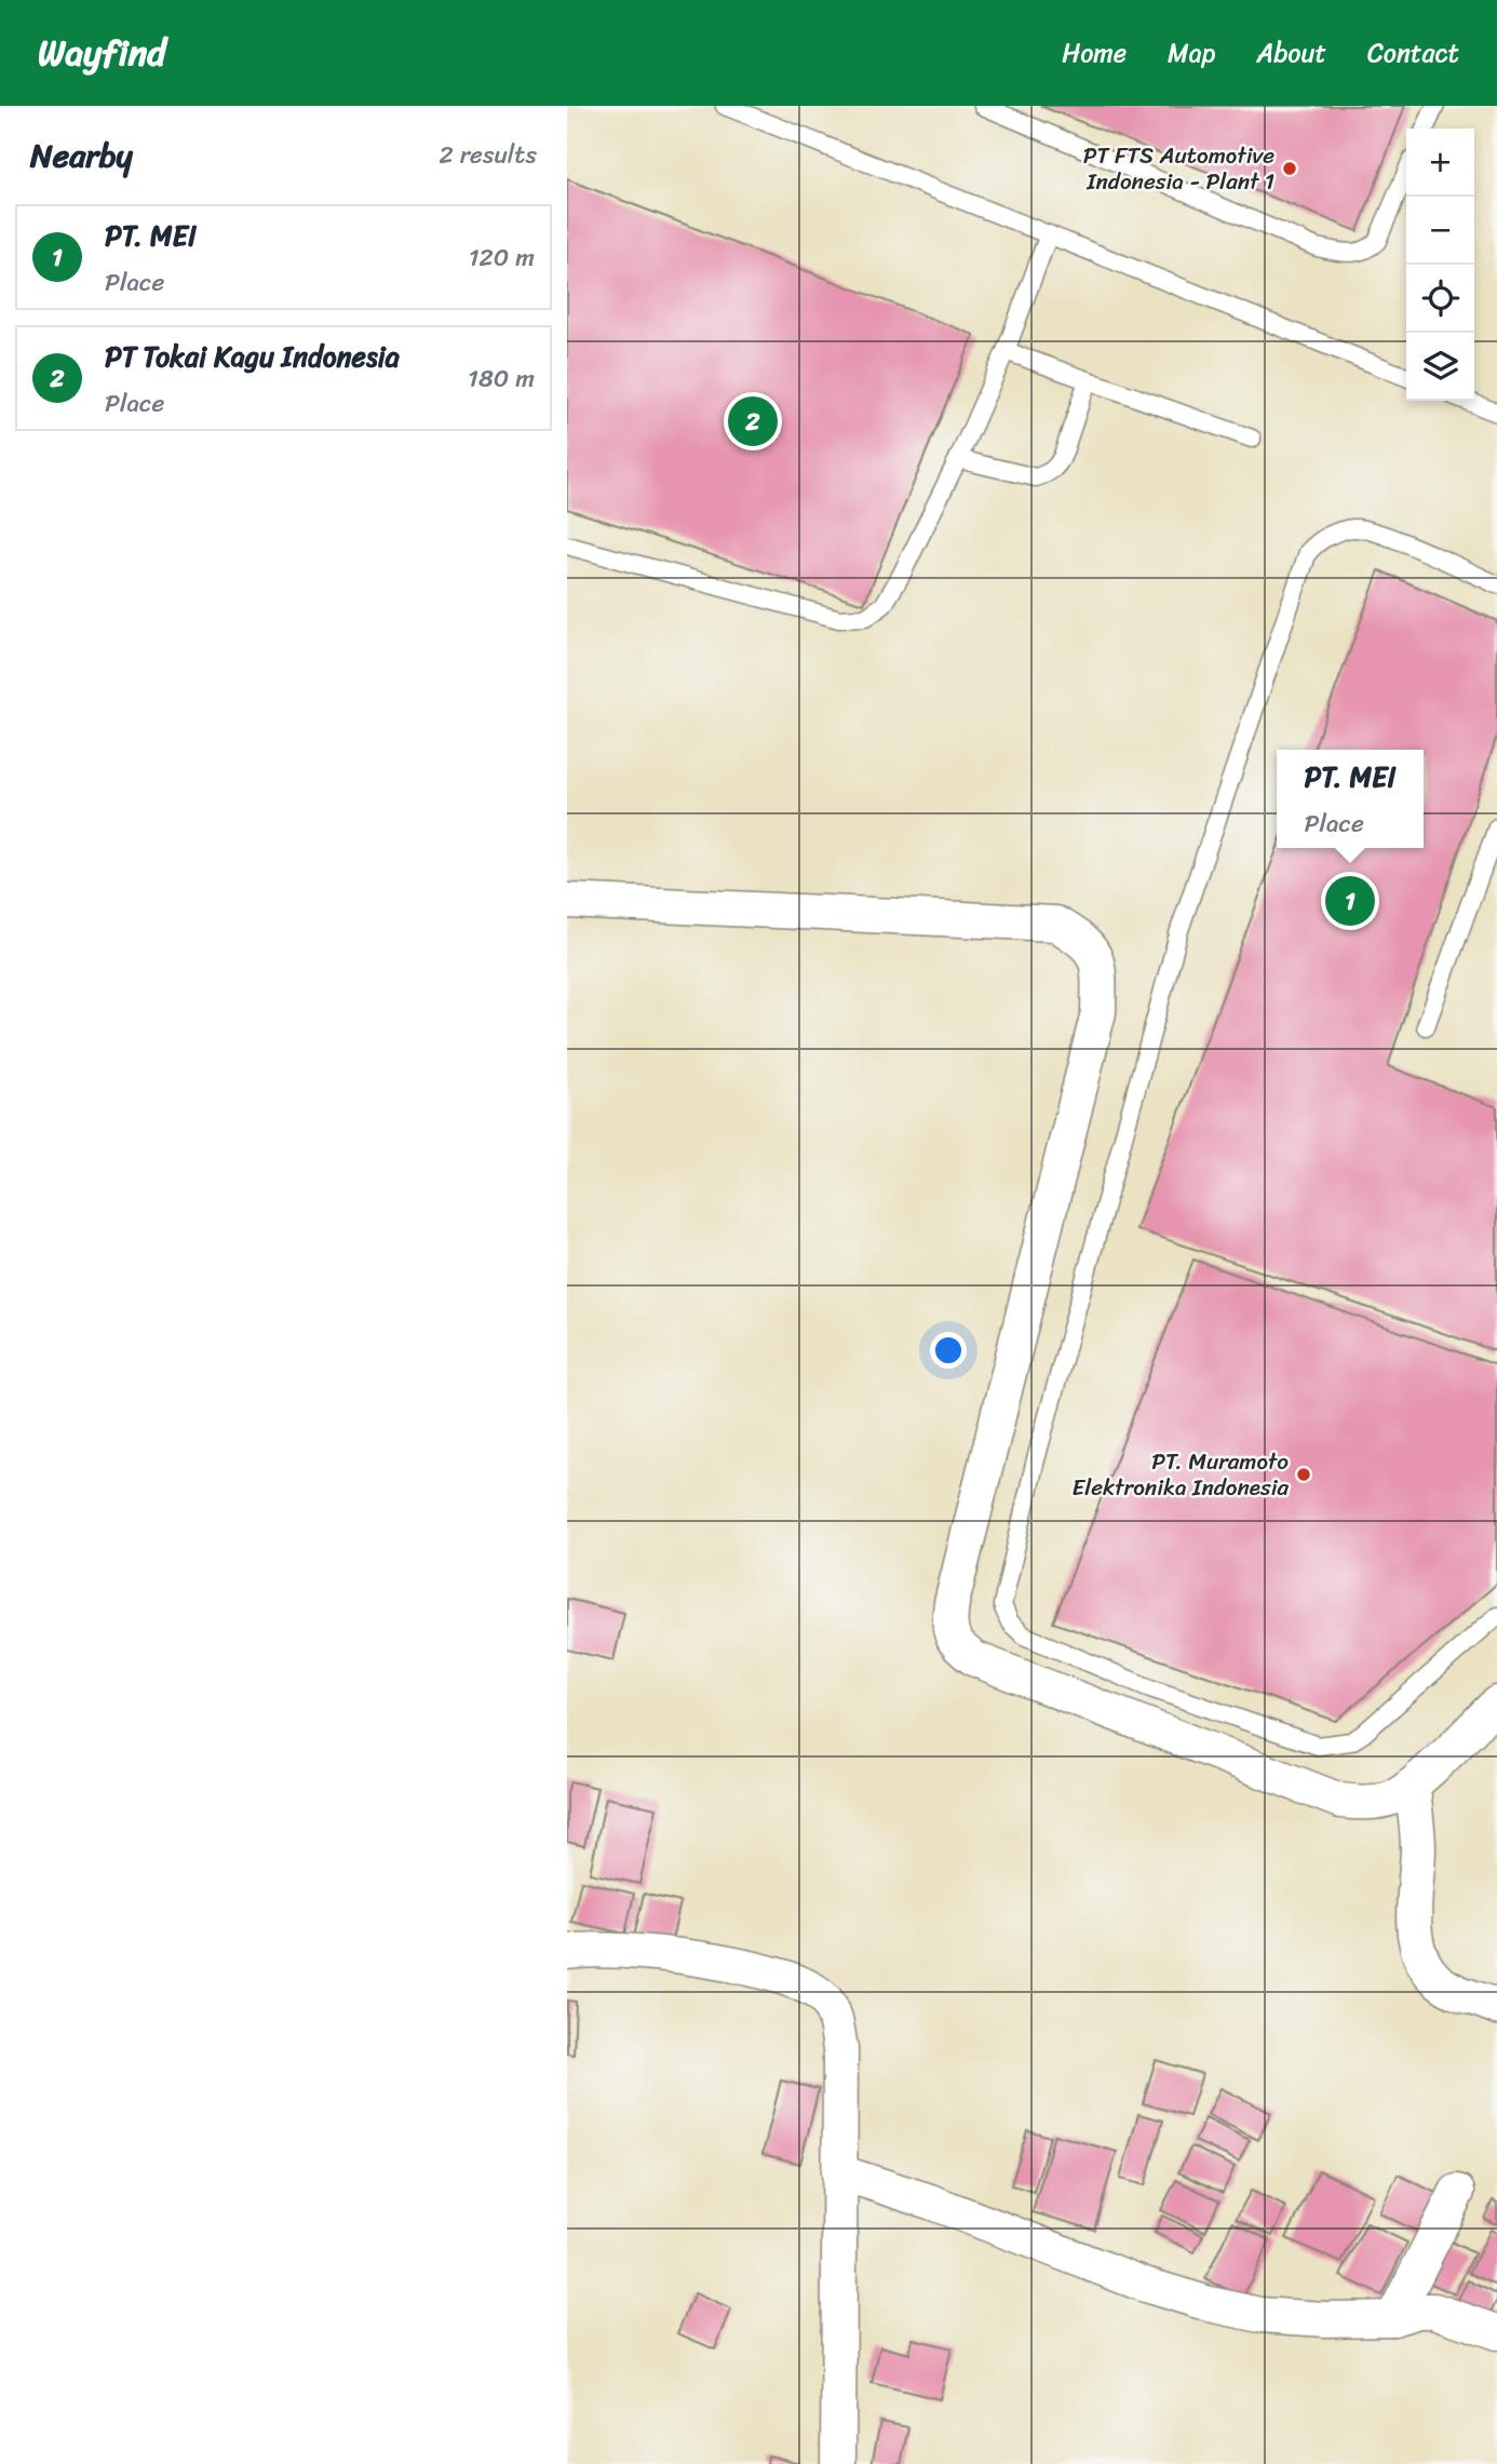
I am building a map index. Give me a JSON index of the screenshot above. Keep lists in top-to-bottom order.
{
  "places": ["PT FTS Automotive Indonesia - Plant 1", "PT. Muramoto Elektronika Indonesia"],
  "page": {
    "header": "Wayfind",
    "nav": [
      "Home",
      "Map",
      "About",
      "Contact"
    ],
    "heading": ["Nearby", "2 results"],
    "map_buttons": ["+", "−"],
    "list": [
      {
        "mark": "1",
        "name": "PT. MEI",
        "note": "Place",
        "value": "120 m"
      },
      {
        "mark": "2",
        "name": "PT Tokai Kagu Indonesia",
        "note": "Place",
        "value": "180 m"
      }
    ],
    "pins": ["2", "1"],
    "popup": ["PT. MEI", "Place"]
  }
}
